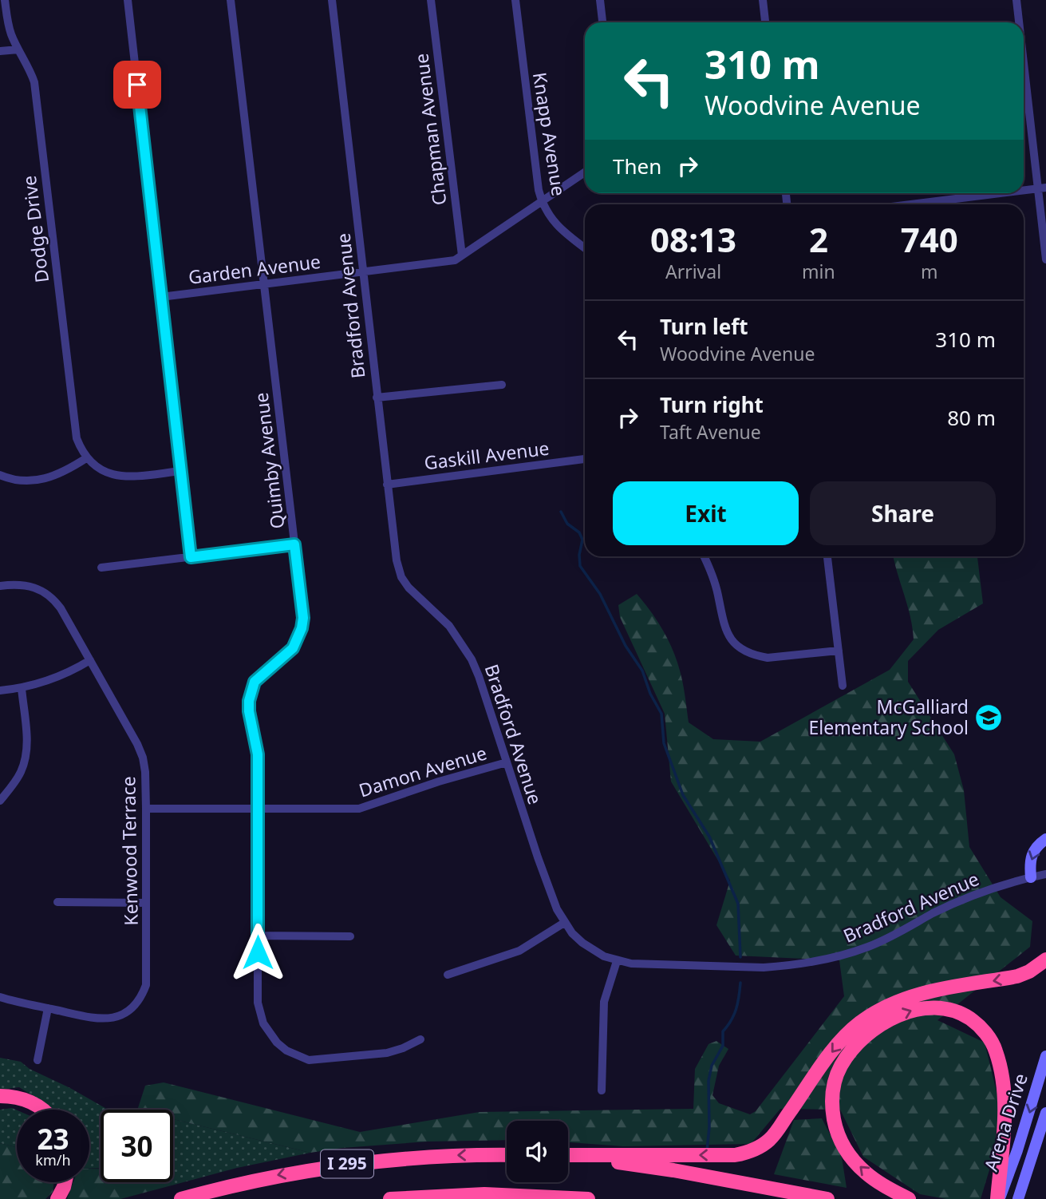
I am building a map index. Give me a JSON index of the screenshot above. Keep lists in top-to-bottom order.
{
  "streets": {
    "highway": ["I 295"],
    "main road": ["Arena Drive"],
    "street": [
      "Chapman Avenue",
      "Knapp Avenue",
      "Dodge Drive",
      "Garden Avenue",
      "Bradford Avenue",
      "Gaskill Avenue",
      "Quimby Avenue",
      "Damon Avenue",
      "Kenwood Terrace"
    ]
  },
  "crossings": [
    ["Chapman Avenue", "Garden Avenue"],
    ["Knapp Avenue", "Garden Avenue"],
    ["Garden Avenue", "Bradford Avenue"],
    ["Garden Avenue", "Quimby Avenue"],
    ["Bradford Avenue", "Gaskill Avenue"],
    ["Bradford Avenue", "Damon Avenue"],
    ["Quimby Avenue", "Damon Avenue"],
    ["Damon Avenue", "Kenwood Terrace"]
  ],
  "places": {
    "school or university": ["McGalliard Elementary School"]
  },
  "page": {
    "turn": ["310 m", "Woodvine Avenue"],
    "then": "Then",
    "eta": [
      "08:13",
      "Arrival",
      "2",
      "min",
      "740",
      "m"
    ],
    "list": [
      {
        "name": "Turn left",
        "note": "Woodvine Avenue",
        "value": "310 m"
      },
      {
        "name": "Turn right",
        "note": "Taft Avenue",
        "value": "80 m"
      }
    ],
    "buttons": ["Exit", "Share"],
    "speed": "23 km/h",
    "limit": "30"
  }
}
